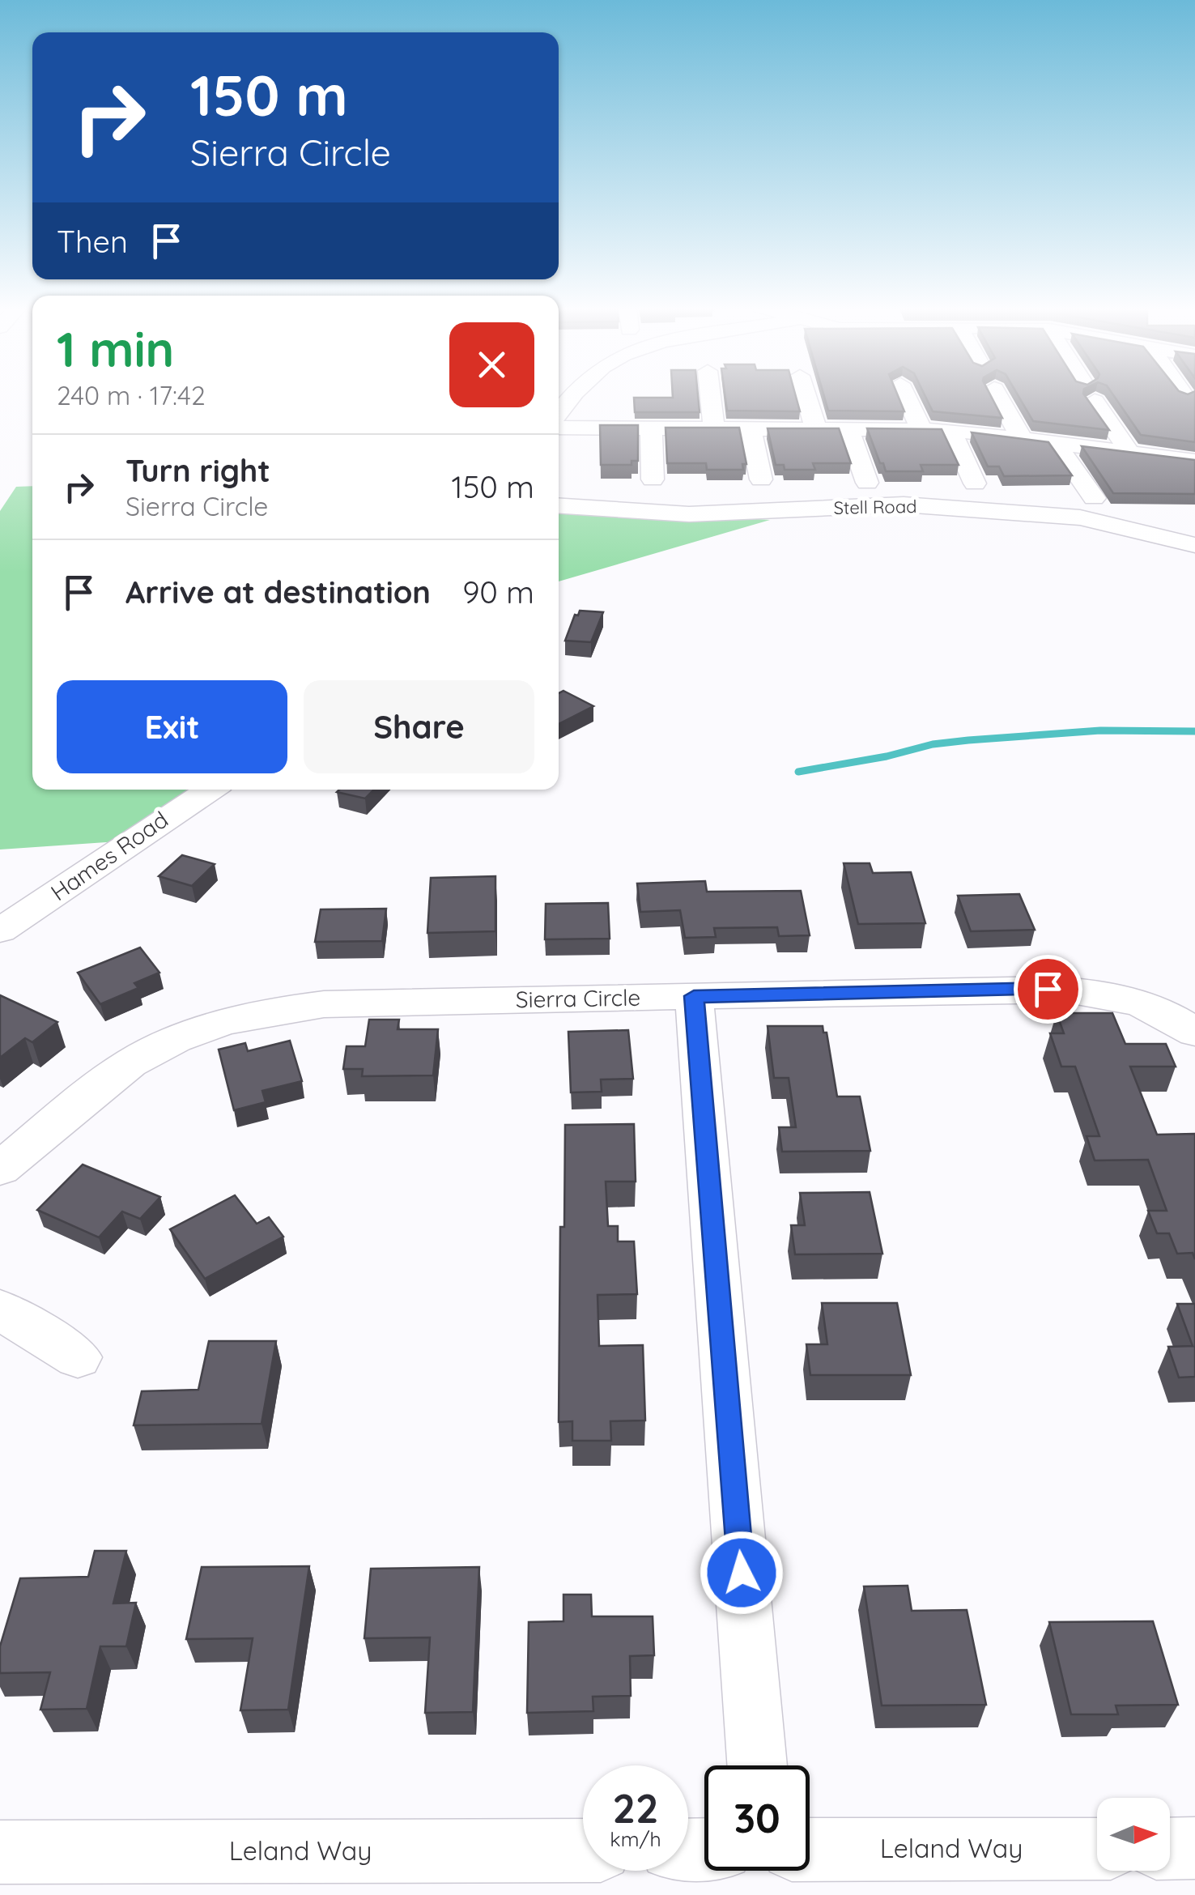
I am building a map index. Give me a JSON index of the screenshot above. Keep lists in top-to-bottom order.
{
  "streets": {
    "street": [
      "Stell Road",
      "Hames Road",
      "Sierra Circle",
      "Leland Way"
    ]
  },
  "north": "right",
  "page": {
    "turn": ["150 m", "Sierra Circle"],
    "then": "Then",
    "heading": ["1 min", "240 m · 17:42"],
    "list": [
      {
        "name": "Turn right",
        "note": "Sierra Circle",
        "value": "150 m"
      },
      {
        "name": "Arrive at destination",
        "value": "90 m"
      }
    ],
    "buttons": ["Exit", "Share"],
    "speed": "22 km/h",
    "limit": "30"
  }
}
